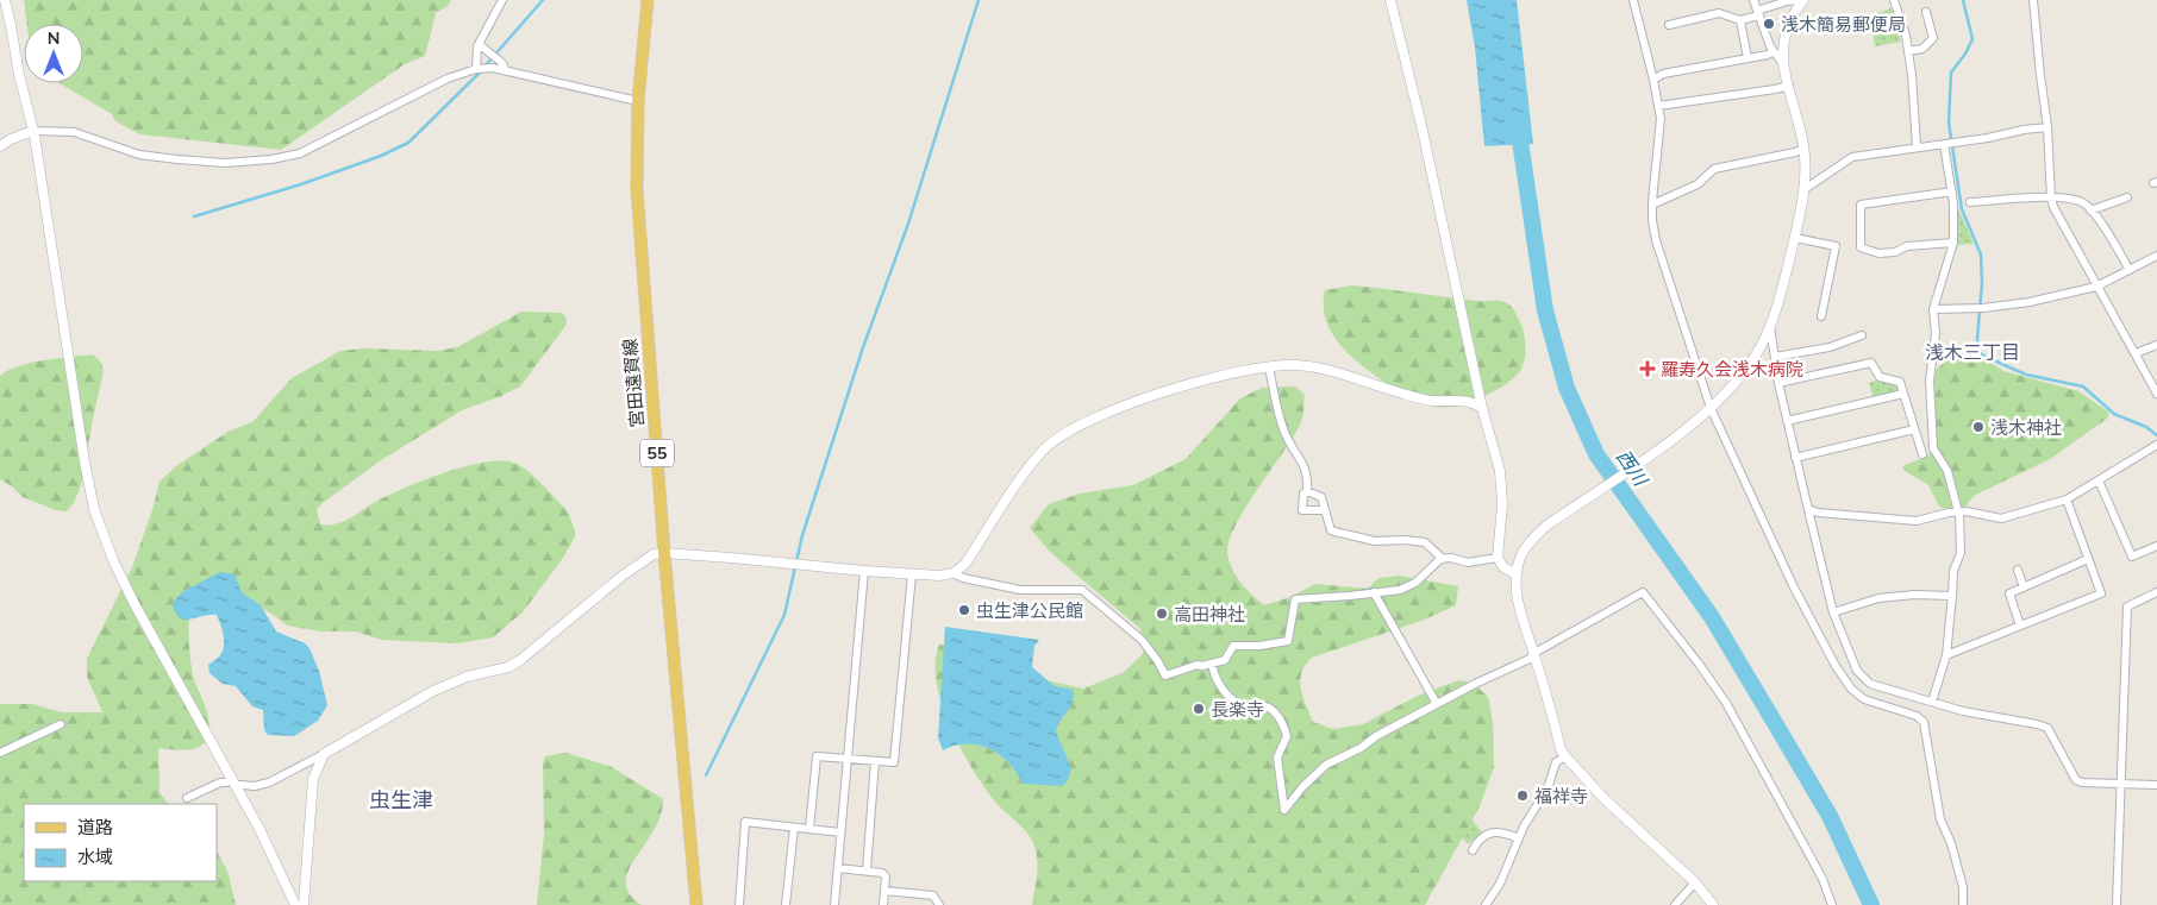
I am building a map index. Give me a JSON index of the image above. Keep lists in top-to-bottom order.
{
  "streets": {
    "main road": ["宮田遠賀線", "55"]
  },
  "districts": ["浅木三丁目", "虫生津"],
  "water": ["西川"],
  "places": {
    "other": [
      "浅木簡易郵便局",
      "浅木神社",
      "虫生津公民館",
      "高田神社",
      "長楽寺",
      "福祥寺"
    ],
    "health": ["羅寿久会浅木病院"]
  },
  "legend": ["道路", "水域"],
  "north": "top"
}
